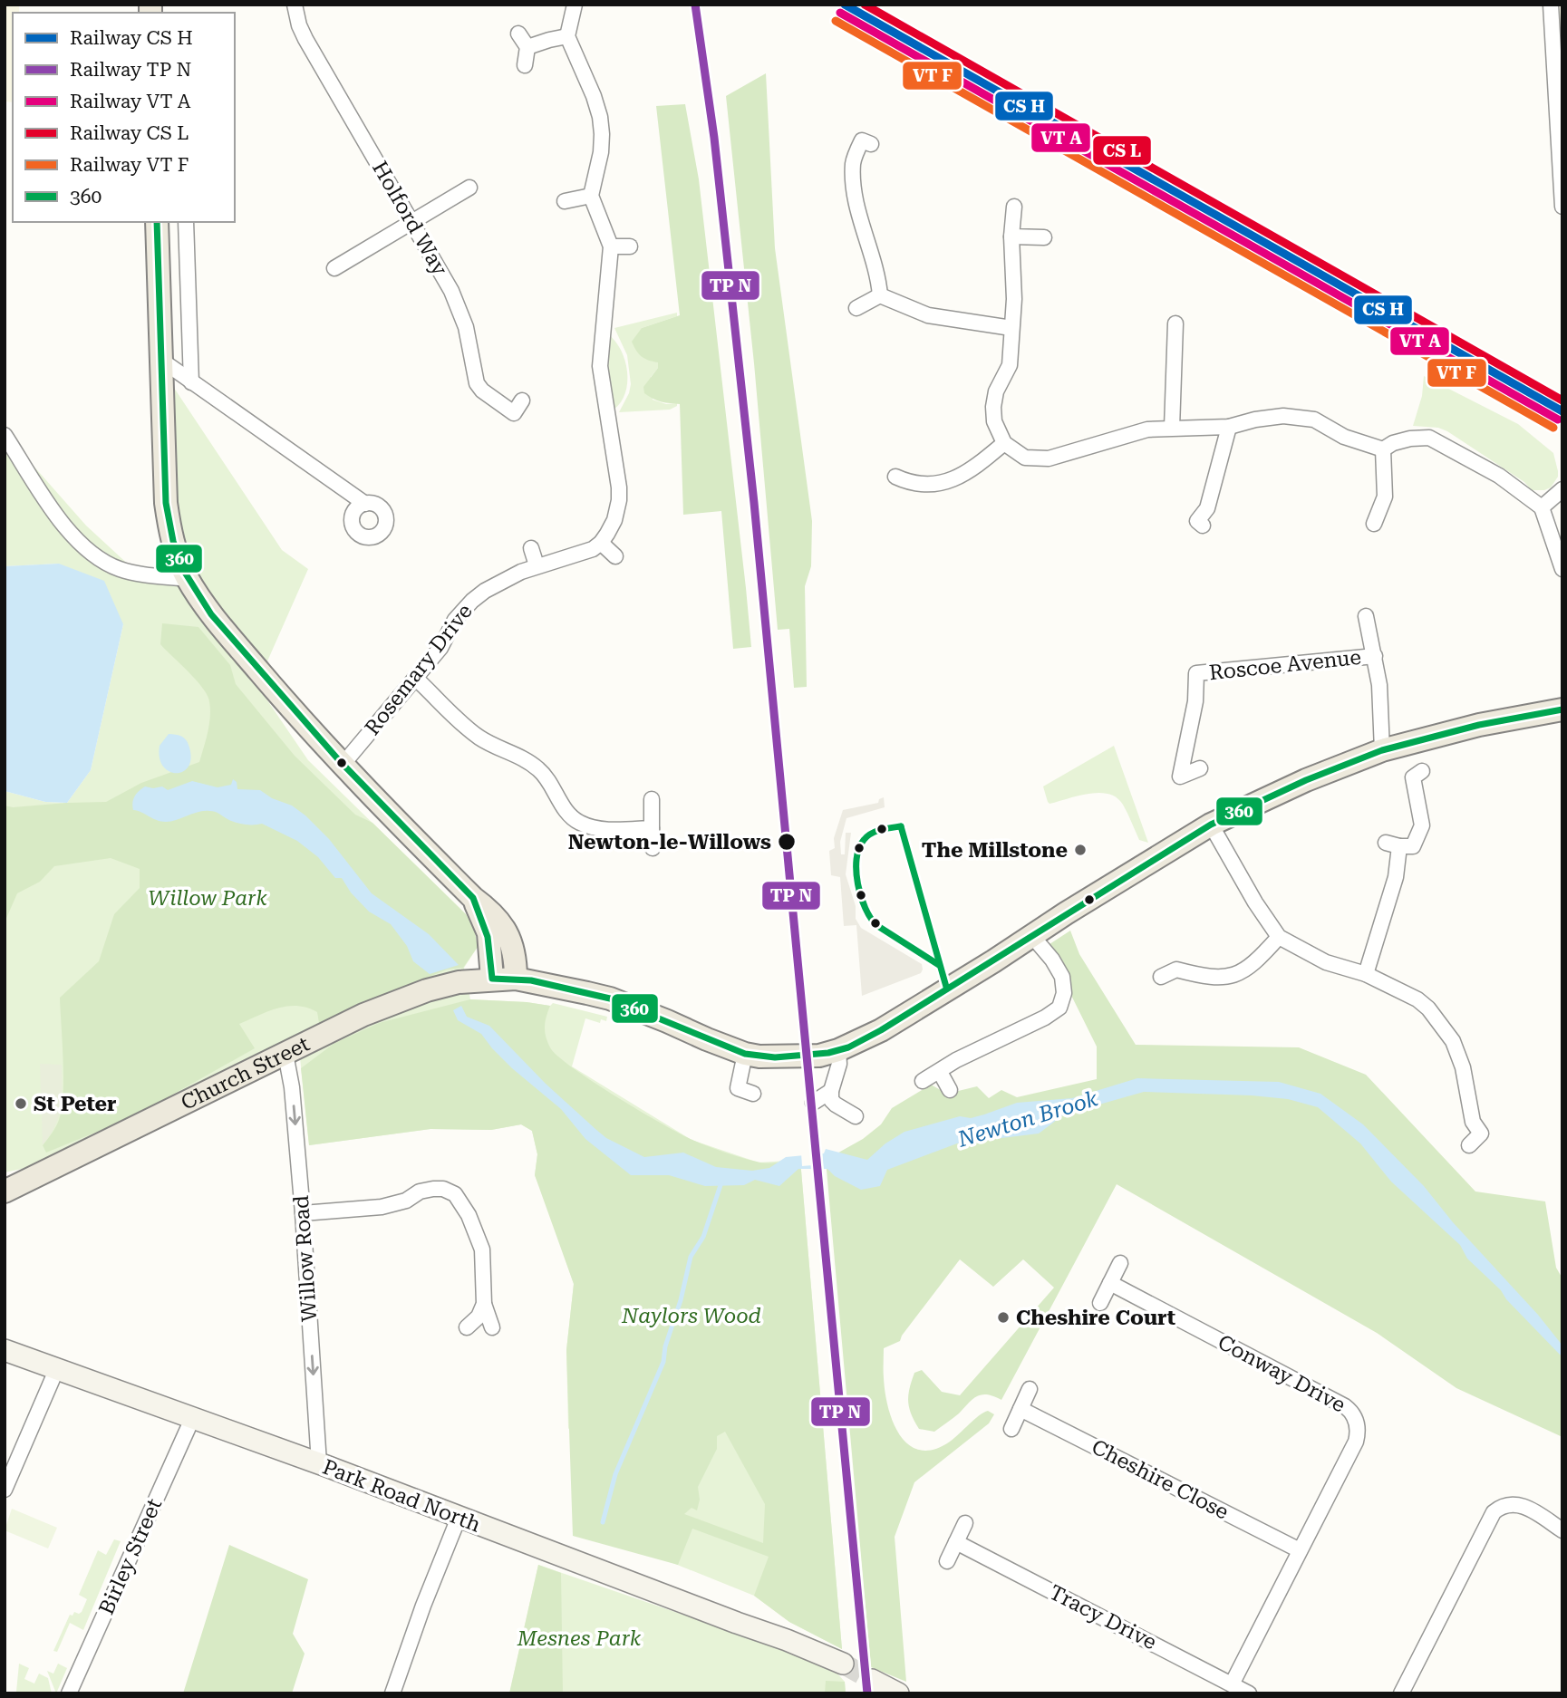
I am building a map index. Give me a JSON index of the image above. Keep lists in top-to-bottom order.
{
  "streets": {
    "main road": ["Church Street"],
    "street": [
      "Holford Way",
      "Roscoe Avenue",
      "Rosemary Drive",
      "Willow Road",
      "Conway Drive",
      "Cheshire Close",
      "Park Road North",
      "Birley Street",
      "Tracy Drive"
    ]
  },
  "crossings": [
    ["Church Street", "Willow Road"],
    ["Willow Road", "Park Road North"],
    ["Conway Drive", "Cheshire Close"],
    ["Conway Drive", "Tracy Drive"],
    ["Park Road North", "Birley Street"]
  ],
  "one_way": ["Willow Road"],
  "water": ["Newton Brook"],
  "parks": ["Willow Park", "Naylors Wood", "Mesnes Park"],
  "places": [
    "Newton-le-Willows",
    "The Millstone",
    "St Peter",
    "Cheshire Court"
  ],
  "lines": ["transit line 360"],
  "legend": [
    "Railway CS H",
    "Railway TP N",
    "Railway VT A",
    "Railway CS L",
    "Railway VT F",
    "360"
  ]
}
